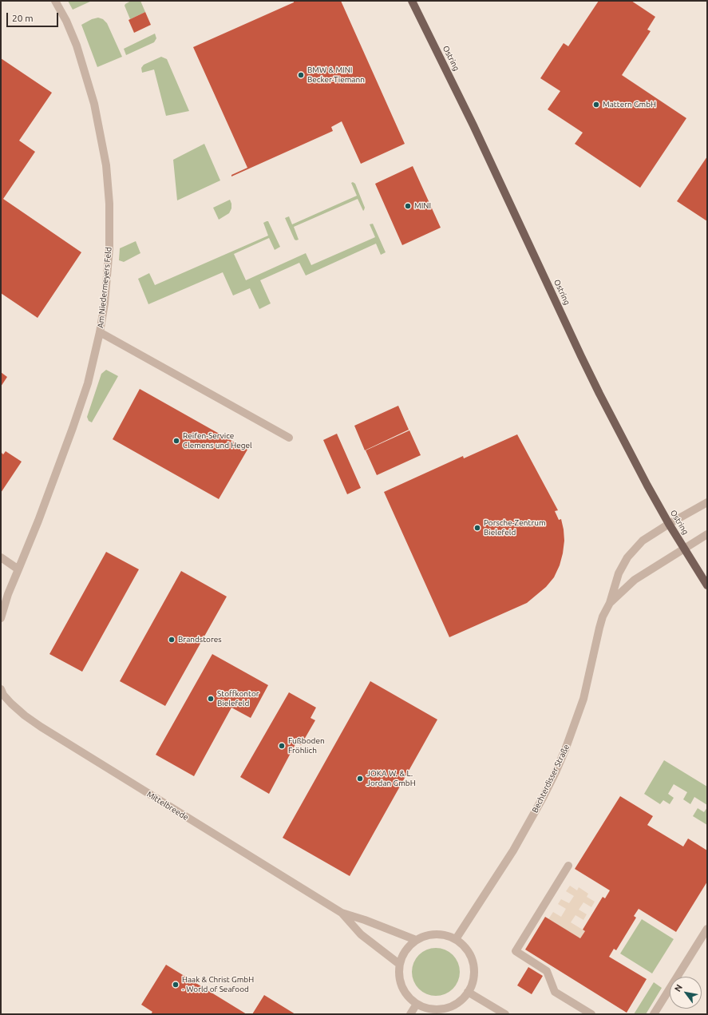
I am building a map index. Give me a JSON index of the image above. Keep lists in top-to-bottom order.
{
  "streets": {
    "main road": ["Ostring"],
    "street": ["Am Niedermeyers Feld", "Bechterdisser Straße", "Mittelbreede"]
  },
  "crossings": [
    ["Ostring", "Bechterdisser Straße"]
  ],
  "places": [
    "BMW & MINI Becker-Tiemann",
    "Mattern GmbH",
    "MINI",
    "Reifen-Service Clemens und Hegel",
    "Porsche-Zentrum Bielefeld",
    "Brandstores",
    "Stoffkontor Bielefeld",
    "Fußboden Fröhlich",
    "JOKA W. & L. Jordan GmbH",
    "Haak & Christ GmbH - World of Seafood"
  ],
  "scale_bar": "20 m",
  "north": "top left"
}
